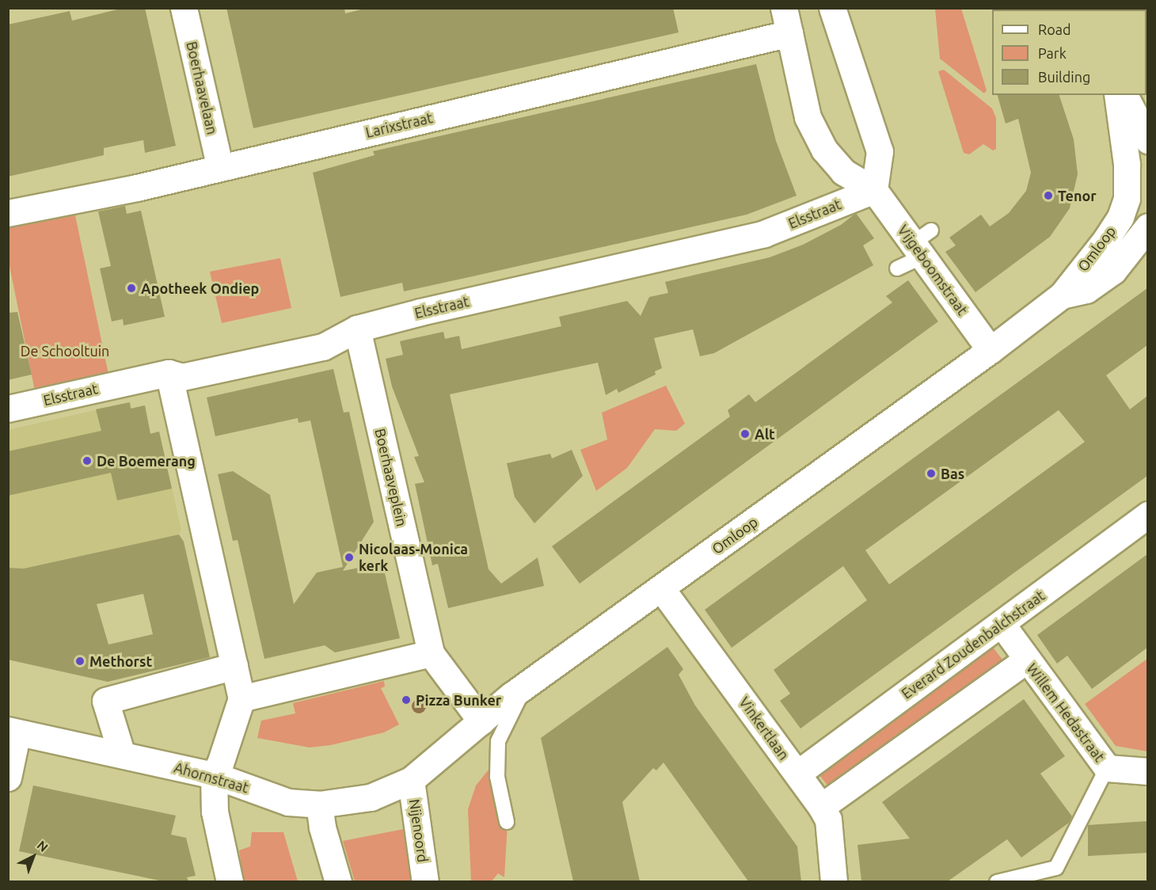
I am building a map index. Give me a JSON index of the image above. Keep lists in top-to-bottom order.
{
  "streets": {
    "street": [
      "Boerhaavelaan",
      "Larixstraat",
      "Elsstraat",
      "Omloop",
      "Vijgeboomstraat",
      "Boerhaaveplein",
      "Everard Zoudenbalchstraat",
      "Willem Hedastraat",
      "Vinkertlaan",
      "Ahornstraat",
      "Nijenoord"
    ]
  },
  "crossings": [
    ["Boerhaavelaan", "Larixstraat"],
    ["Larixstraat", "Vijgeboomstraat"],
    ["Elsstraat", "Vijgeboomstraat"],
    ["Elsstraat", "Boerhaaveplein"],
    ["Omloop", "Vijgeboomstraat"],
    ["Omloop", "Boerhaaveplein"],
    ["Omloop", "Vinkertlaan"],
    ["Omloop", "Ahornstraat"],
    ["Omloop", "Nijenoord"],
    ["Everard Zoudenbalchstraat", "Willem Hedastraat"],
    ["Everard Zoudenbalchstraat", "Vinkertlaan"],
    ["Ahornstraat", "Nijenoord"]
  ],
  "parks": ["De Schooltuin"],
  "places": [
    "Tenor",
    "Apotheek Ondiep",
    "Alt",
    "De Boemerang",
    "Bas",
    "Nicolaas-Monica kerk",
    "Methorst",
    "Pizza Bunker"
  ],
  "legend": ["Road", "Park", "Building"],
  "north": "top right"
}
